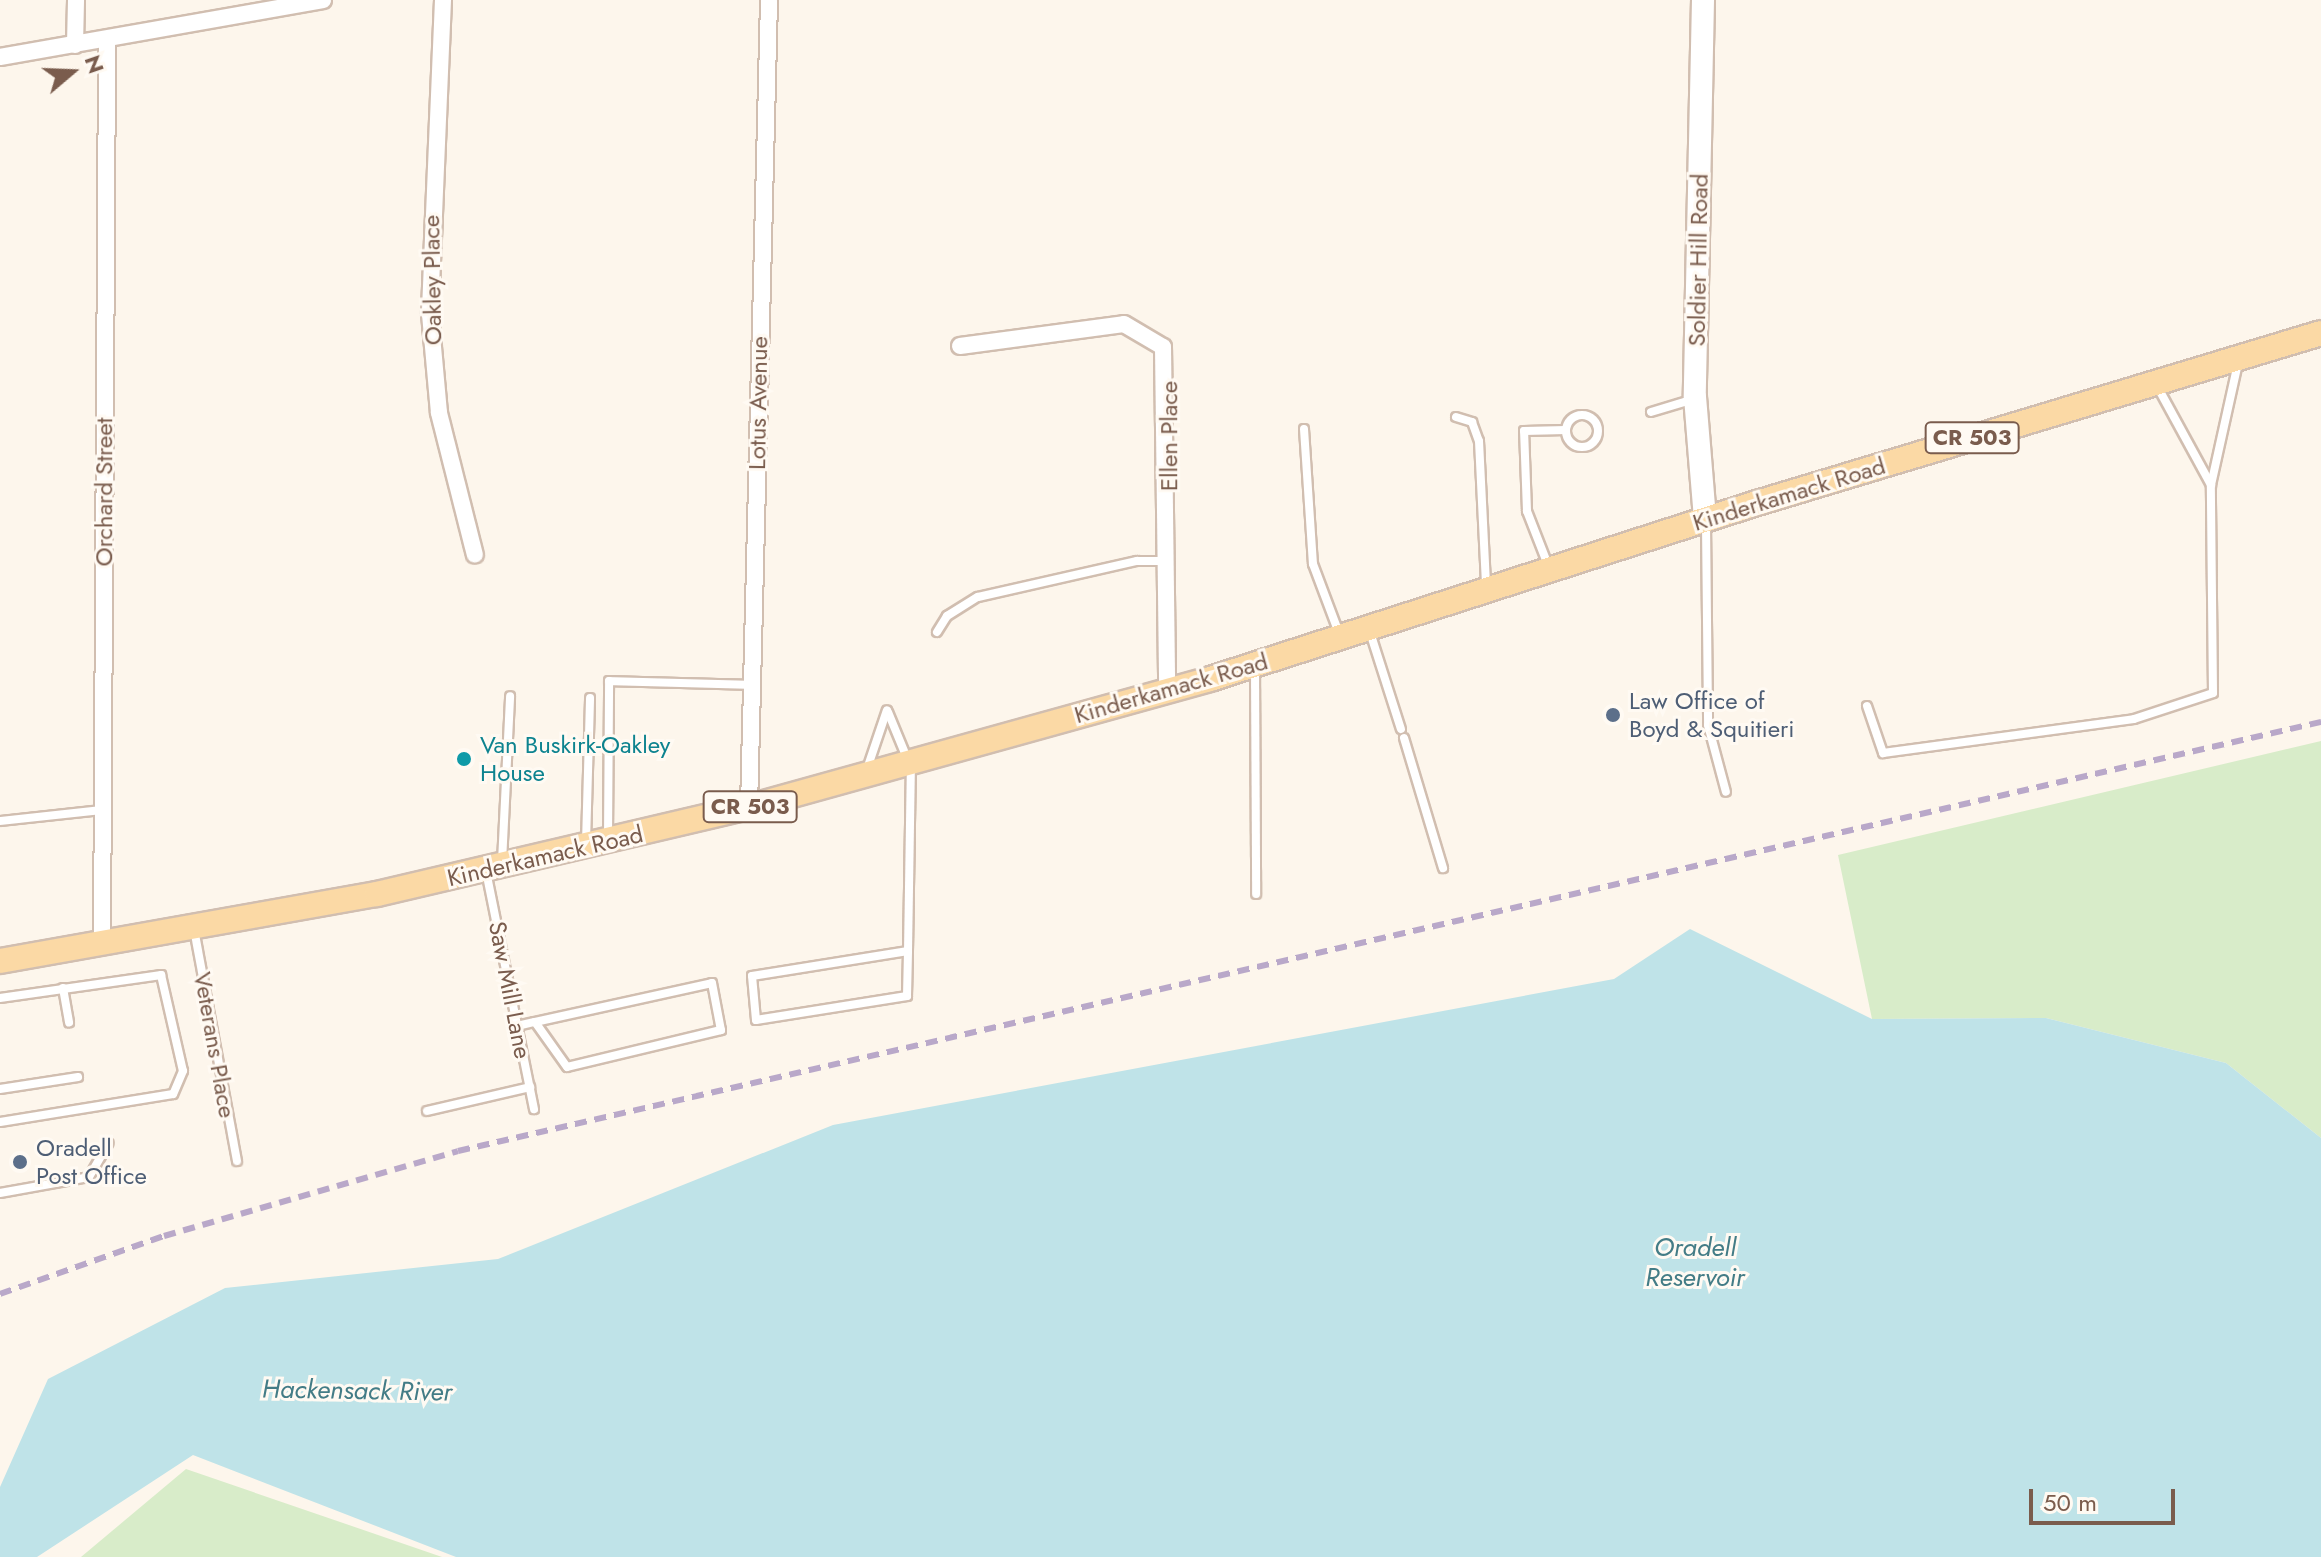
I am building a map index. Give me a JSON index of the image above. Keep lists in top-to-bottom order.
{
  "streets": {
    "main road": ["CR 503", "Kinderkamack Road"],
    "street": [
      "Soldier Hill Road",
      "Oakley Place",
      "Lotus Avenue",
      "Ellen Place",
      "Orchard Street"
    ],
    "lane": ["Saw Mill Lane", "Veterans Place"]
  },
  "crossings": [
    ["Soldier Hill Road", "Kinderkamack Road"],
    ["Lotus Avenue", "Kinderkamack Road"],
    ["Ellen Place", "Kinderkamack Road"],
    ["Orchard Street", "Kinderkamack Road"],
    ["Kinderkamack Road", "Saw Mill Lane"],
    ["Kinderkamack Road", "Veterans Place"]
  ],
  "water": ["Oradell Reservoir", "Hackensack River"],
  "places": ["Law Office of Boyd & Squitieri", "Van Buskirk-Oakley House", "Oradell Post Office"],
  "scale_bar": "50 m",
  "north": "right"
}
